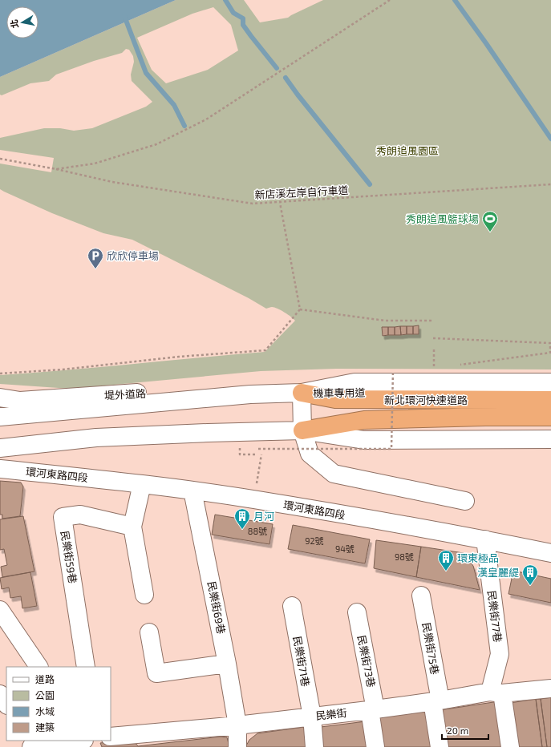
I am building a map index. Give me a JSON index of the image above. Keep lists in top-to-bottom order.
{
  "streets": {
    "highway": ["新北環河快速道路"],
    "street": [
      "機車專用道",
      "堤外道路",
      "環河東路四段",
      "民樂街59巷",
      "民樂街69巷",
      "民樂街77巷",
      "民樂街75巷",
      "民樂街71巷",
      "民樂街73巷",
      "民樂街"
    ],
    "path": ["新店溪左岸自行車道"]
  },
  "crossings": [
    ["機車專用道", "新北環河快速道路"],
    ["環河東路四段", "民樂街69巷"],
    ["環河東路四段", "民樂街77巷"],
    ["民樂街69巷", "民樂街"],
    ["民樂街77巷", "民樂街"],
    ["民樂街75巷", "民樂街"],
    ["民樂街71巷", "民樂街"],
    ["民樂街73巷", "民樂街"]
  ],
  "parks": ["秀朗追風園區"],
  "places": {
    "sports": ["秀朗追風籃球場"],
    "parking": ["欣欣停車場"],
    "building": ["月河", "環東極品", "漢皇麗緹"]
  },
  "house_numbers": [
    "88號",
    "92號",
    "94號",
    "98號"
  ],
  "legend": [
    "道路",
    "公園",
    "水域",
    "建築"
  ],
  "scale_bar": "20 m",
  "north": "left"
}
